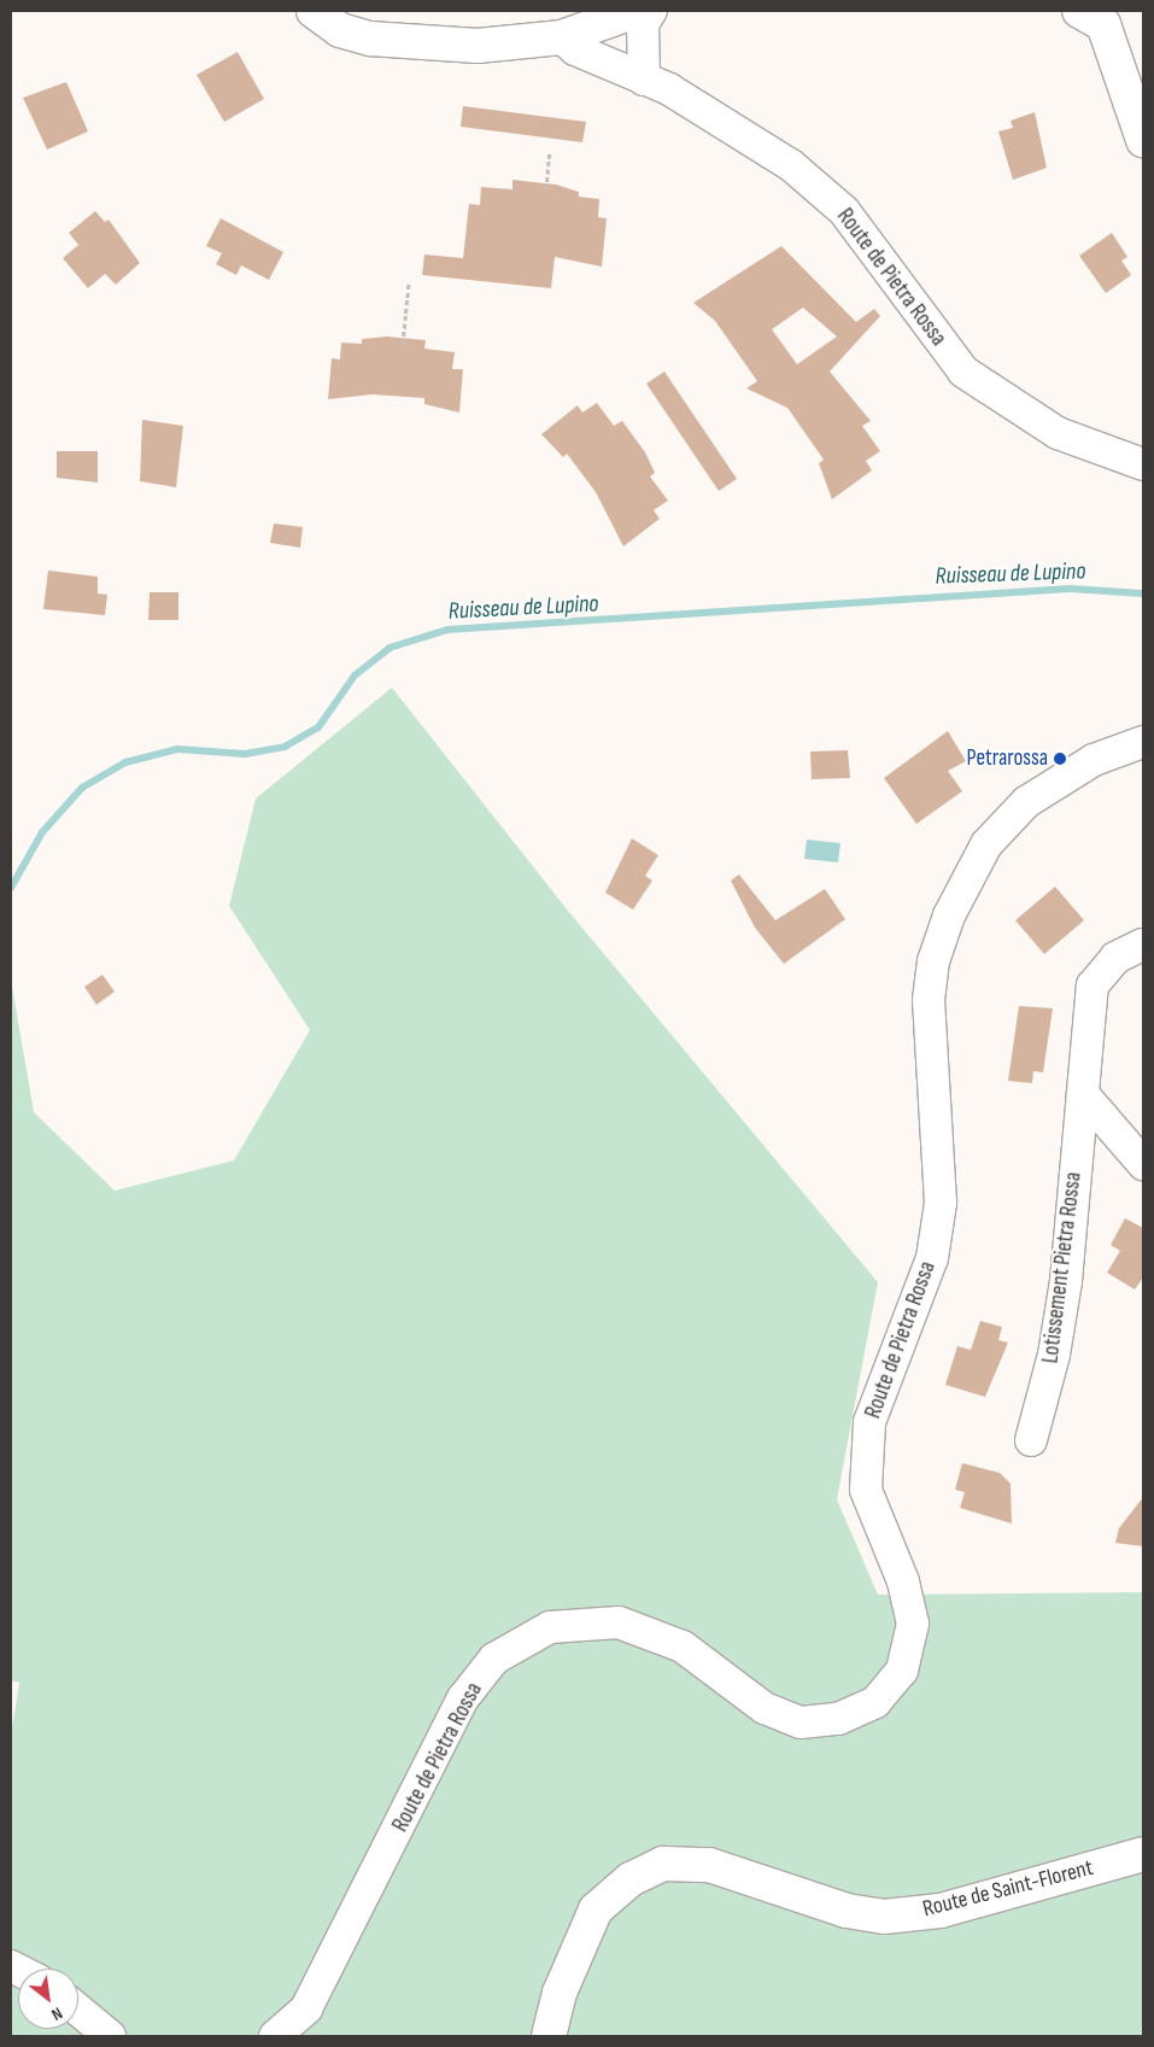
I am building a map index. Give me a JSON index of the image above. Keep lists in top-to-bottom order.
{
  "streets": {
    "main road": ["Route de Saint-Florent"],
    "street": ["Route de Pietra Rossa", "Lotissement Pietra Rossa"]
  },
  "water": ["Ruisseau de Lupino"],
  "places": ["Petrarossa"],
  "north": "bottom right"
}
